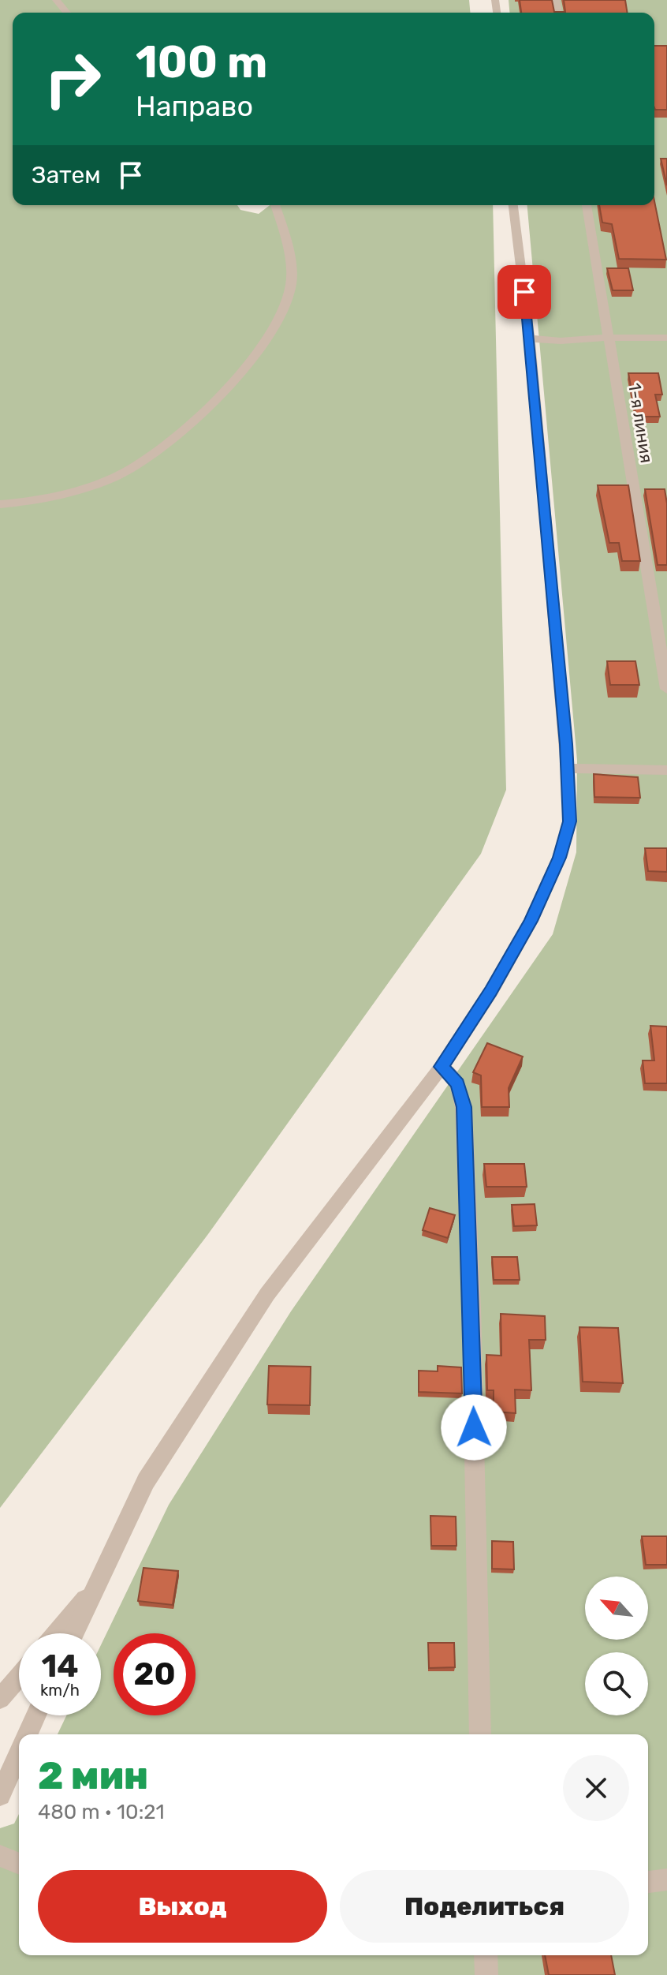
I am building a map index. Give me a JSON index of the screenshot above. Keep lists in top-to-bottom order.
{
  "streets": {
    "street": ["1-я линия"]
  },
  "north": "top left",
  "page": {
    "turn": ["100 m", "Направо"],
    "then": "Затем",
    "speed": "14 km/h",
    "limit": "20",
    "heading": ["2 мин", "480 m · 10:21"],
    "buttons": ["Выход", "Поделиться"]
  }
}
